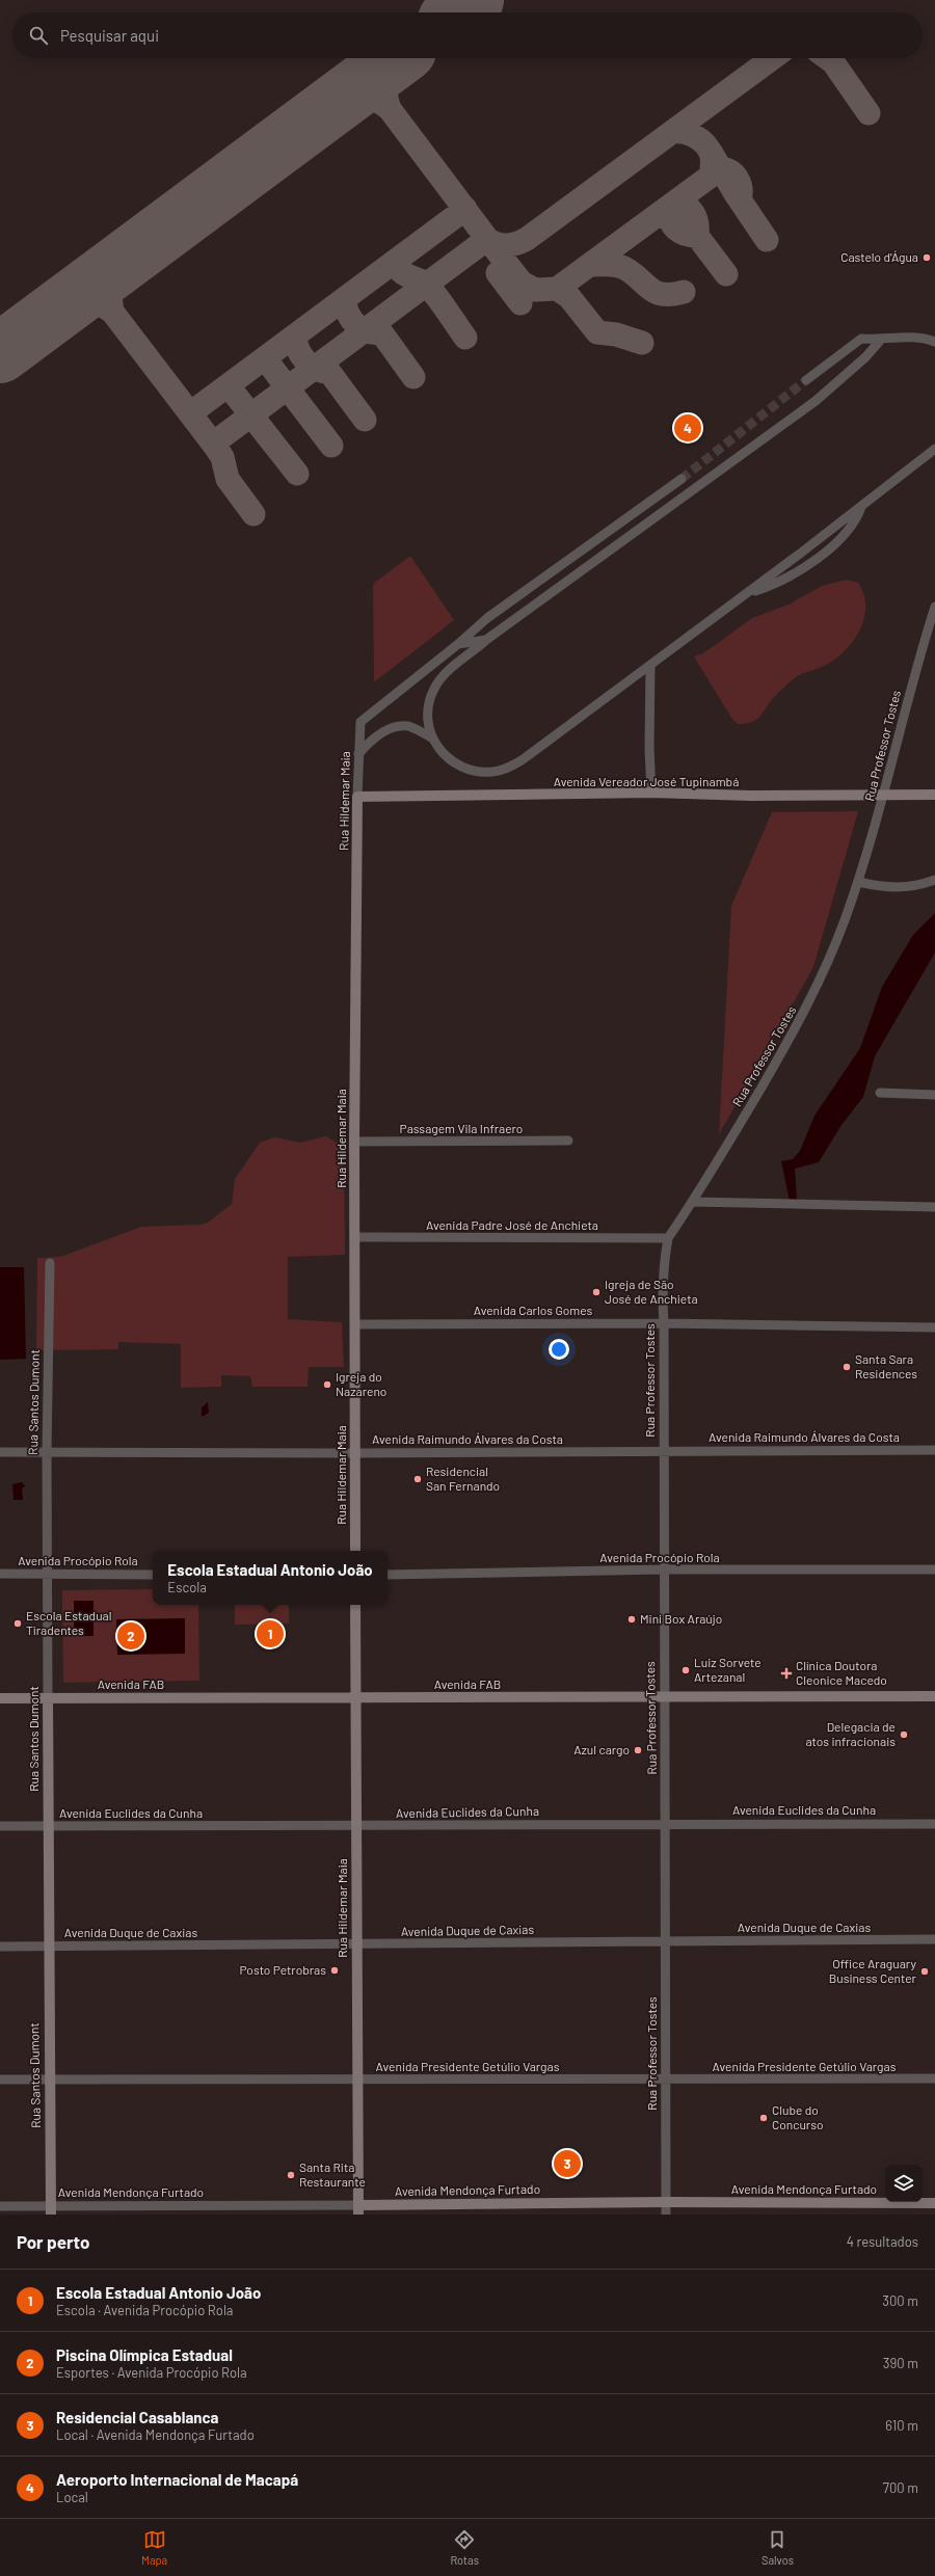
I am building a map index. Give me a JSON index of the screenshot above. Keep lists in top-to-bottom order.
{
  "streets": {
    "street": [
      "Rua Professor Tostes",
      "Avenida Vereador José Tupinambá",
      "Rua Hildemar Maia",
      "Passagem Vila Infraero",
      "Avenida Padre José de Anchieta",
      "Avenida Carlos Gomes",
      "Rua Santos Dumont",
      "Avenida Raimundo Álvares da Costa",
      "Avenida Procópio Rola",
      "Avenida FAB",
      "Avenida Euclides da Cunha",
      "Avenida Duque de Caxias",
      "Avenida Presidente Getúlio Vargas",
      "Avenida Mendonça Furtado"
    ]
  },
  "crossings": [
    ["Rua Professor Tostes", "Avenida Vereador José Tupinambá"],
    ["Rua Professor Tostes", "Avenida Padre José de Anchieta"],
    ["Rua Professor Tostes", "Avenida Carlos Gomes"],
    ["Rua Professor Tostes", "Avenida Raimundo Álvares da Costa"],
    ["Rua Professor Tostes", "Avenida Procópio Rola"],
    ["Rua Professor Tostes", "Avenida FAB"],
    ["Rua Professor Tostes", "Avenida Euclides da Cunha"],
    ["Rua Professor Tostes", "Avenida Duque de Caxias"],
    ["Rua Professor Tostes", "Avenida Presidente Getúlio Vargas"],
    ["Rua Professor Tostes", "Avenida Mendonça Furtado"],
    ["Avenida Vereador José Tupinambá", "Rua Hildemar Maia"],
    ["Rua Hildemar Maia", "Passagem Vila Infraero"],
    ["Rua Hildemar Maia", "Avenida Padre José de Anchieta"],
    ["Rua Hildemar Maia", "Avenida Carlos Gomes"],
    ["Rua Hildemar Maia", "Avenida Raimundo Álvares da Costa"],
    ["Rua Hildemar Maia", "Avenida FAB"],
    ["Rua Hildemar Maia", "Avenida Euclides da Cunha"],
    ["Rua Hildemar Maia", "Avenida Duque de Caxias"],
    ["Rua Hildemar Maia", "Avenida Presidente Getúlio Vargas"],
    ["Rua Hildemar Maia", "Avenida Mendonça Furtado"],
    ["Rua Santos Dumont", "Avenida Raimundo Álvares da Costa"],
    ["Rua Santos Dumont", "Avenida Procópio Rola"],
    ["Rua Santos Dumont", "Avenida FAB"],
    ["Rua Santos Dumont", "Avenida Euclides da Cunha"],
    ["Rua Santos Dumont", "Avenida Duque de Caxias"],
    ["Rua Santos Dumont", "Avenida Presidente Getúlio Vargas"],
    ["Rua Santos Dumont", "Avenida Mendonça Furtado"]
  ],
  "places": {
    "other": [
      "Castelo d'Água",
      "Igreja de São José de Anchieta",
      "Santa Sara Residences",
      "Igreja do Nazareno",
      "Residencial San Fernando",
      "Mini Box Araújo",
      "Escola Estadual Tiradentes",
      "Luiz Sorvete Artezanal",
      "Delegacia de atos infracionais",
      "Azul cargo",
      "Posto Petrobras",
      "Office Araguary Business Center",
      "Clube do Concurso",
      "Santa Rita Restaurante"
    ],
    "health": ["Clínica Doutora Cleonice Macedo"]
  },
  "page": {
    "search": "Pesquisar aqui",
    "pins": [
      "4",
      "1",
      "2",
      "3"
    ],
    "popup": ["Escola Estadual Antonio João", "Escola"],
    "heading": ["Por perto", "4 resultados"],
    "list": [
      {
        "mark": "1",
        "name": "Escola Estadual Antonio João",
        "note": "Escola · Avenida Procópio Rola",
        "value": "300 m"
      },
      {
        "mark": "2",
        "name": "Piscina Olímpica Estadual",
        "note": "Esportes · Avenida Procópio Rola",
        "value": "390 m"
      },
      {
        "mark": "3",
        "name": "Residencial Casablanca",
        "note": "Local · Avenida Mendonça Furtado",
        "value": "610 m"
      },
      {
        "mark": "4",
        "name": "Aeroporto Internacional de Macapá",
        "note": "Local",
        "value": "700 m"
      }
    ],
    "nav": ["Mapa", "Rotas", "Salvos"]
  }
}
